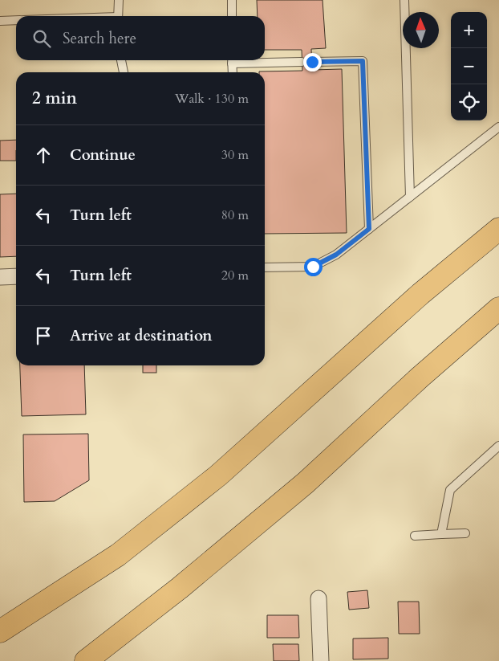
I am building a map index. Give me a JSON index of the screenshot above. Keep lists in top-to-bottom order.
{
  "north": "top",
  "page": {
    "map_buttons": ["+", "−"],
    "search": "Search here",
    "heading": ["2 min", "Walk · 130 m"],
    "list": [
      ["Continue", "30 m"],
      ["Turn left", "80 m"],
      ["Turn left", "20 m"],
      "Arrive at destination"
    ]
  }
}
